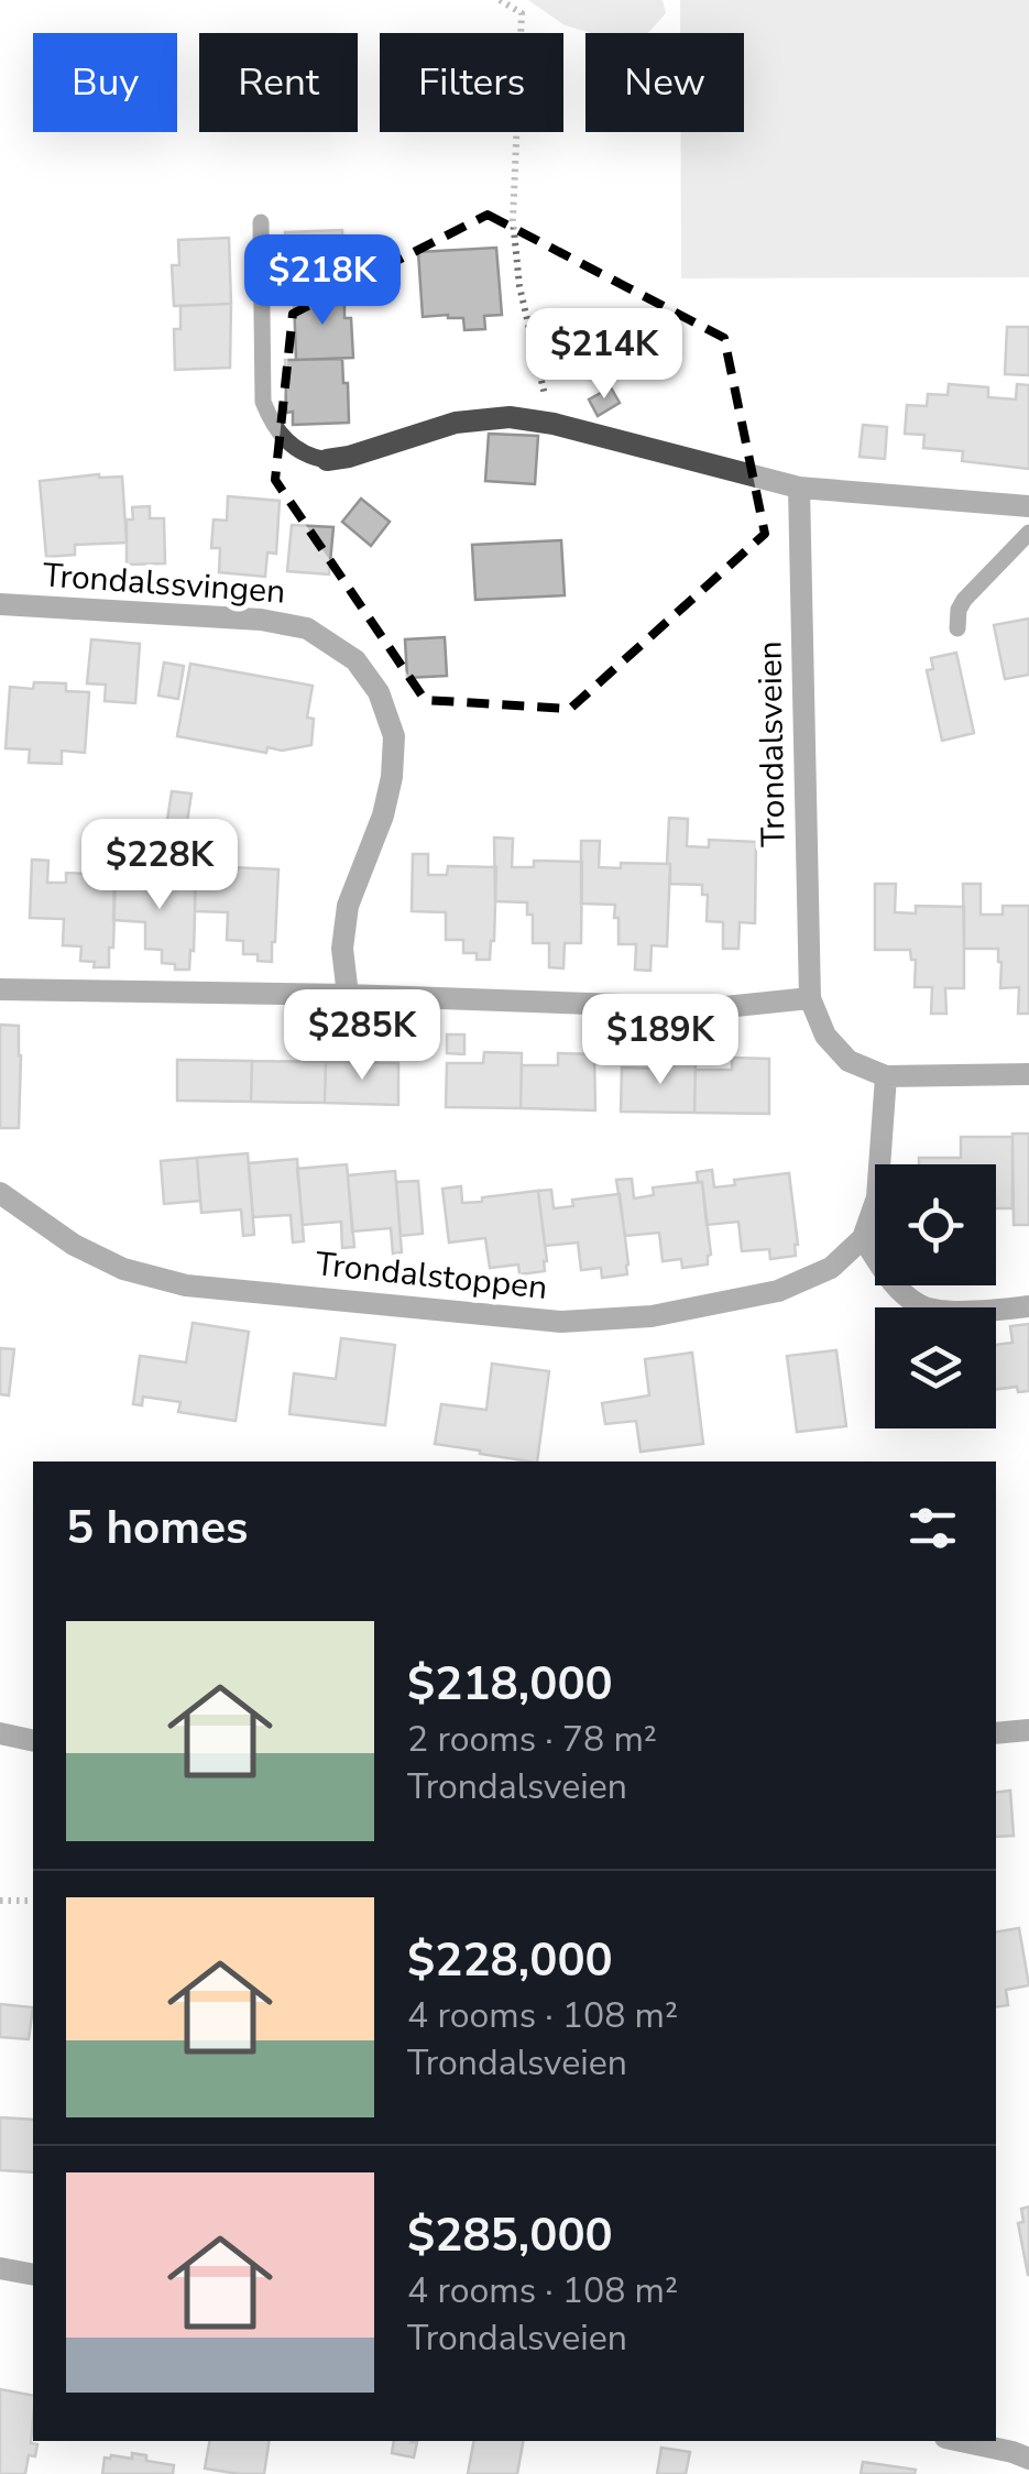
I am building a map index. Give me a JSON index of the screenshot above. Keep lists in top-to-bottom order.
{
  "streets": {
    "street": ["Trondalssvingen", "Trondalsveien", "Trondalstoppen"]
  },
  "page": {
    "chip": [
      "Buy",
      "Rent",
      "Filters",
      "New"
    ],
    "price": [
      "$218K",
      "$214K",
      "$228K",
      "$285K",
      "$189K"
    ],
    "heading": "5 homes",
    "list": [
      {
        "name": "$218,000",
        "note": "2 rooms · 78 m² · Trondalsveien"
      },
      {
        "name": "$228,000",
        "note": "4 rooms · 108 m² · Trondalsveien"
      },
      {
        "name": "$285,000",
        "note": "4 rooms · 108 m² · Trondalsveien"
      }
    ]
  }
}
